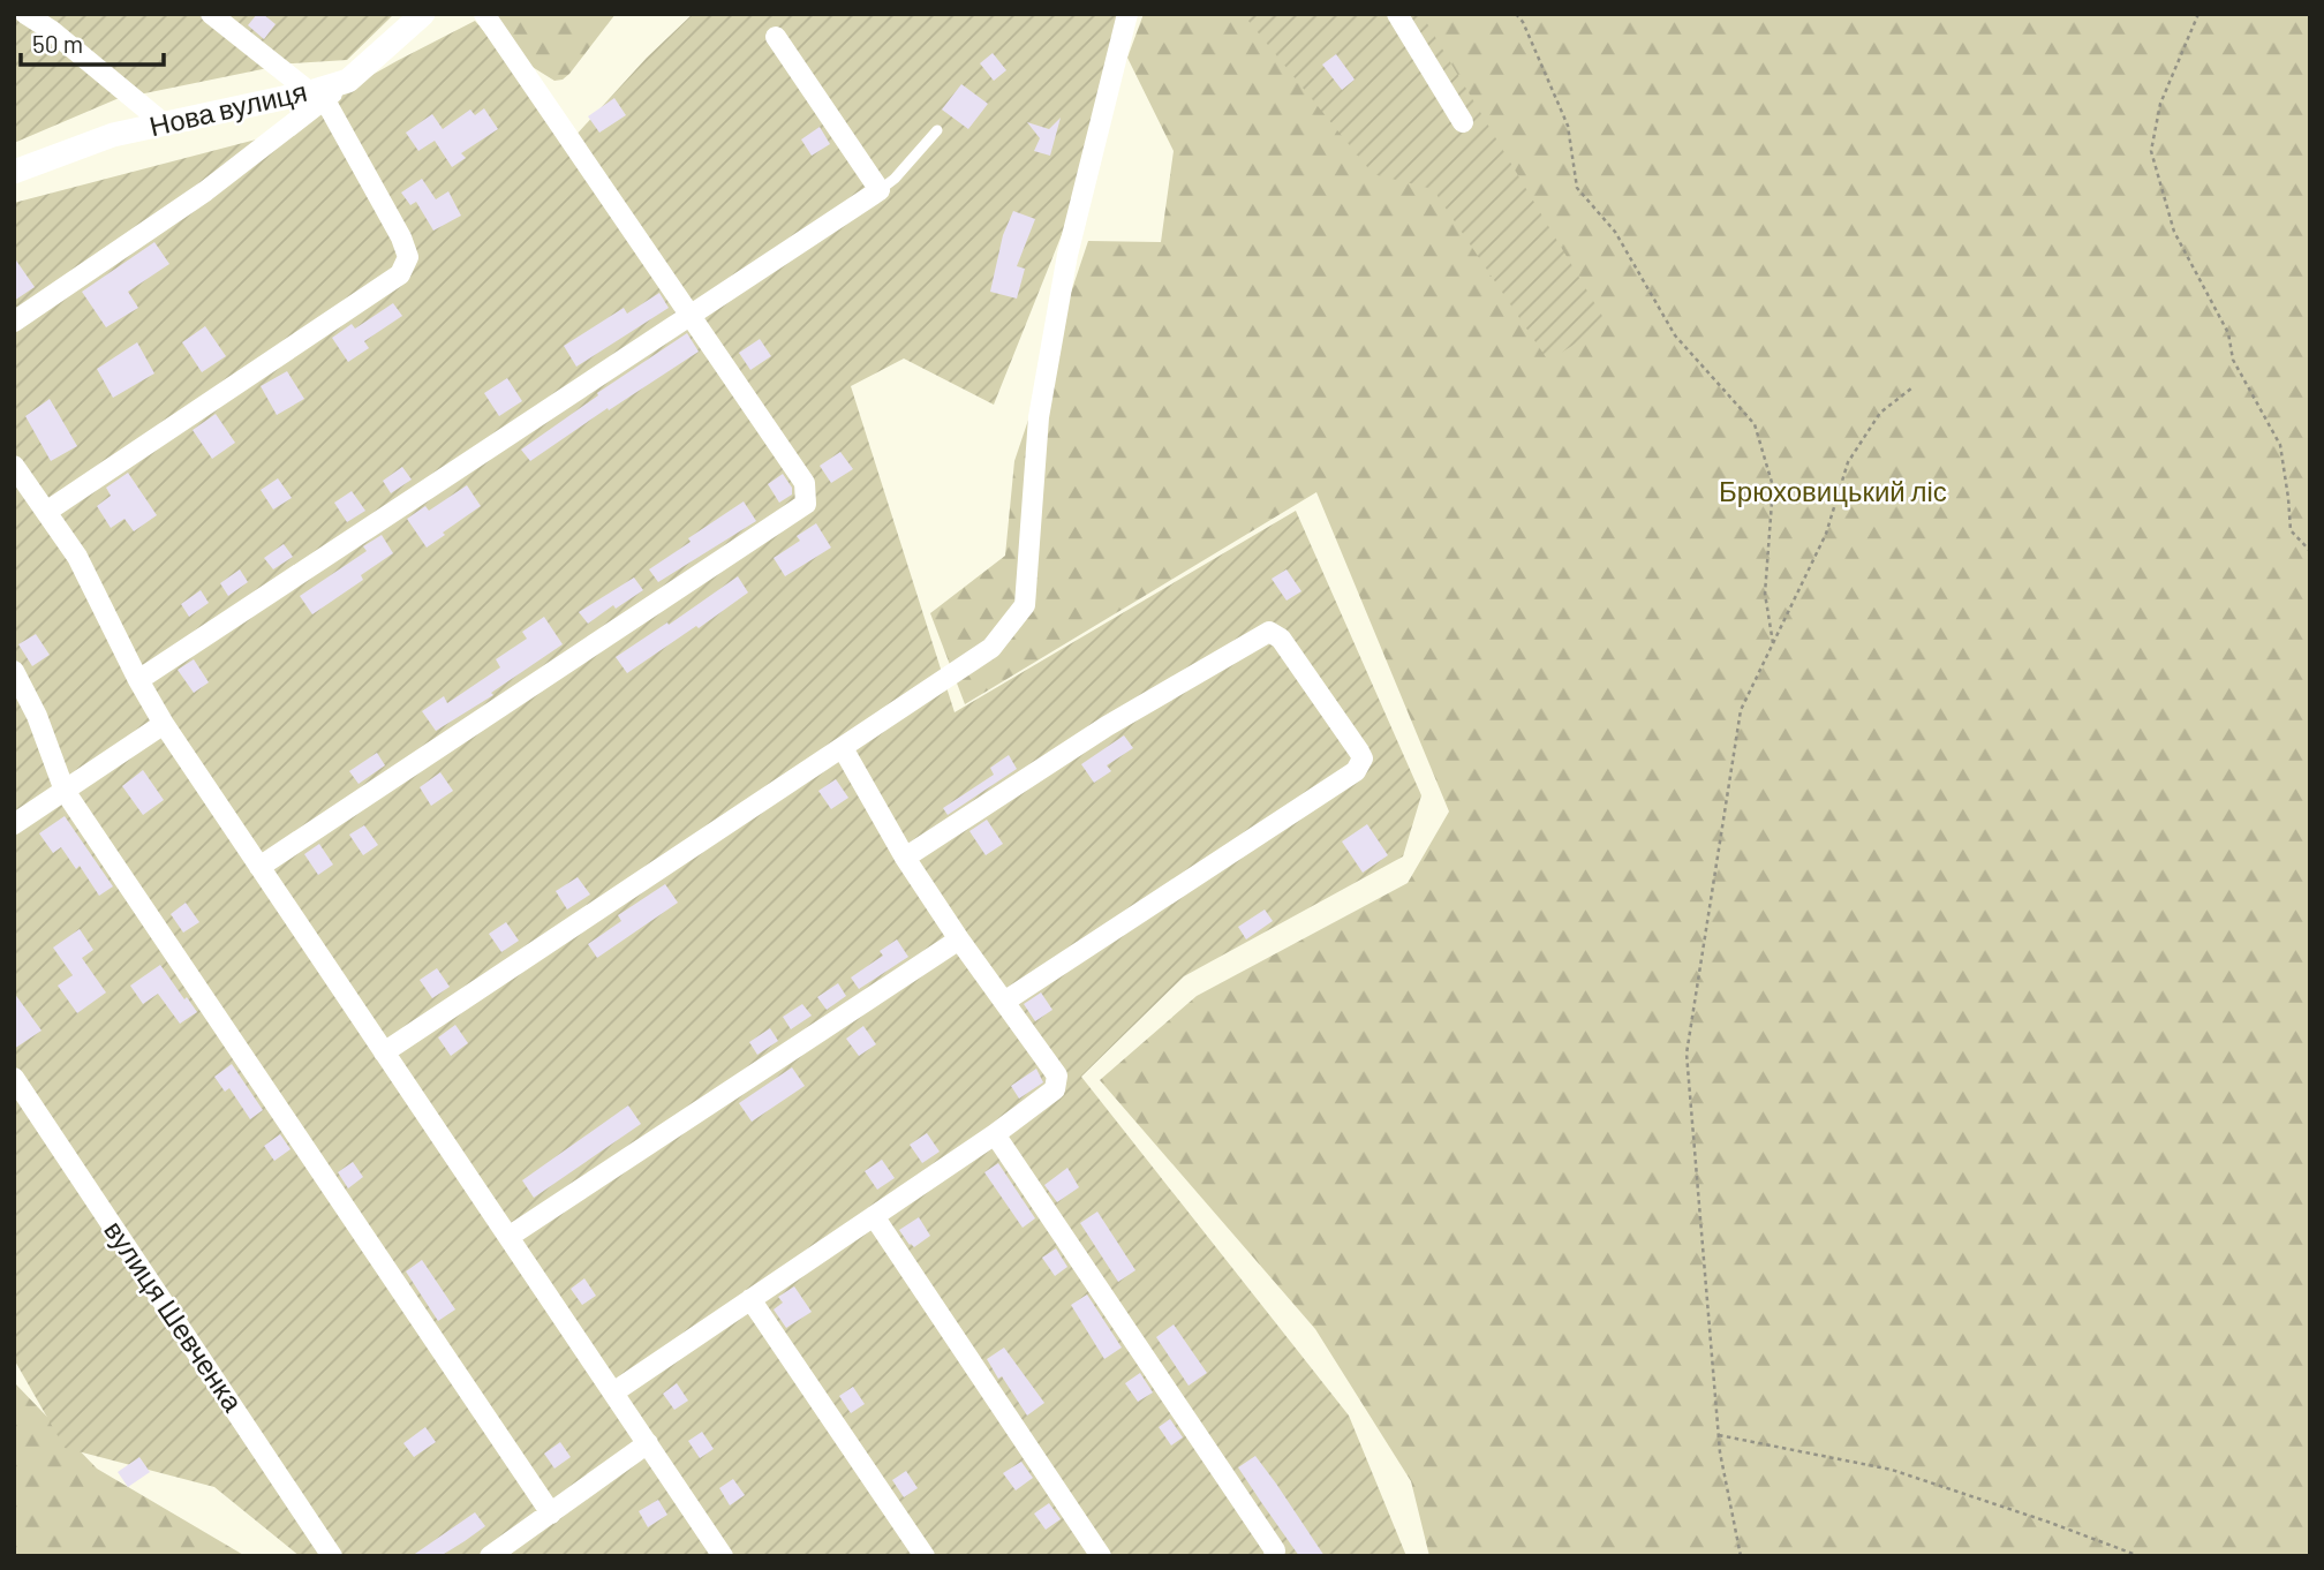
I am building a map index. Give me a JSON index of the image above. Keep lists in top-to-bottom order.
{
  "streets": {
    "street": ["Нова вулиця", "вулиця Шевченка"]
  },
  "parks": ["Брюховицький ліс"],
  "scale_bar": "50 m"
}
